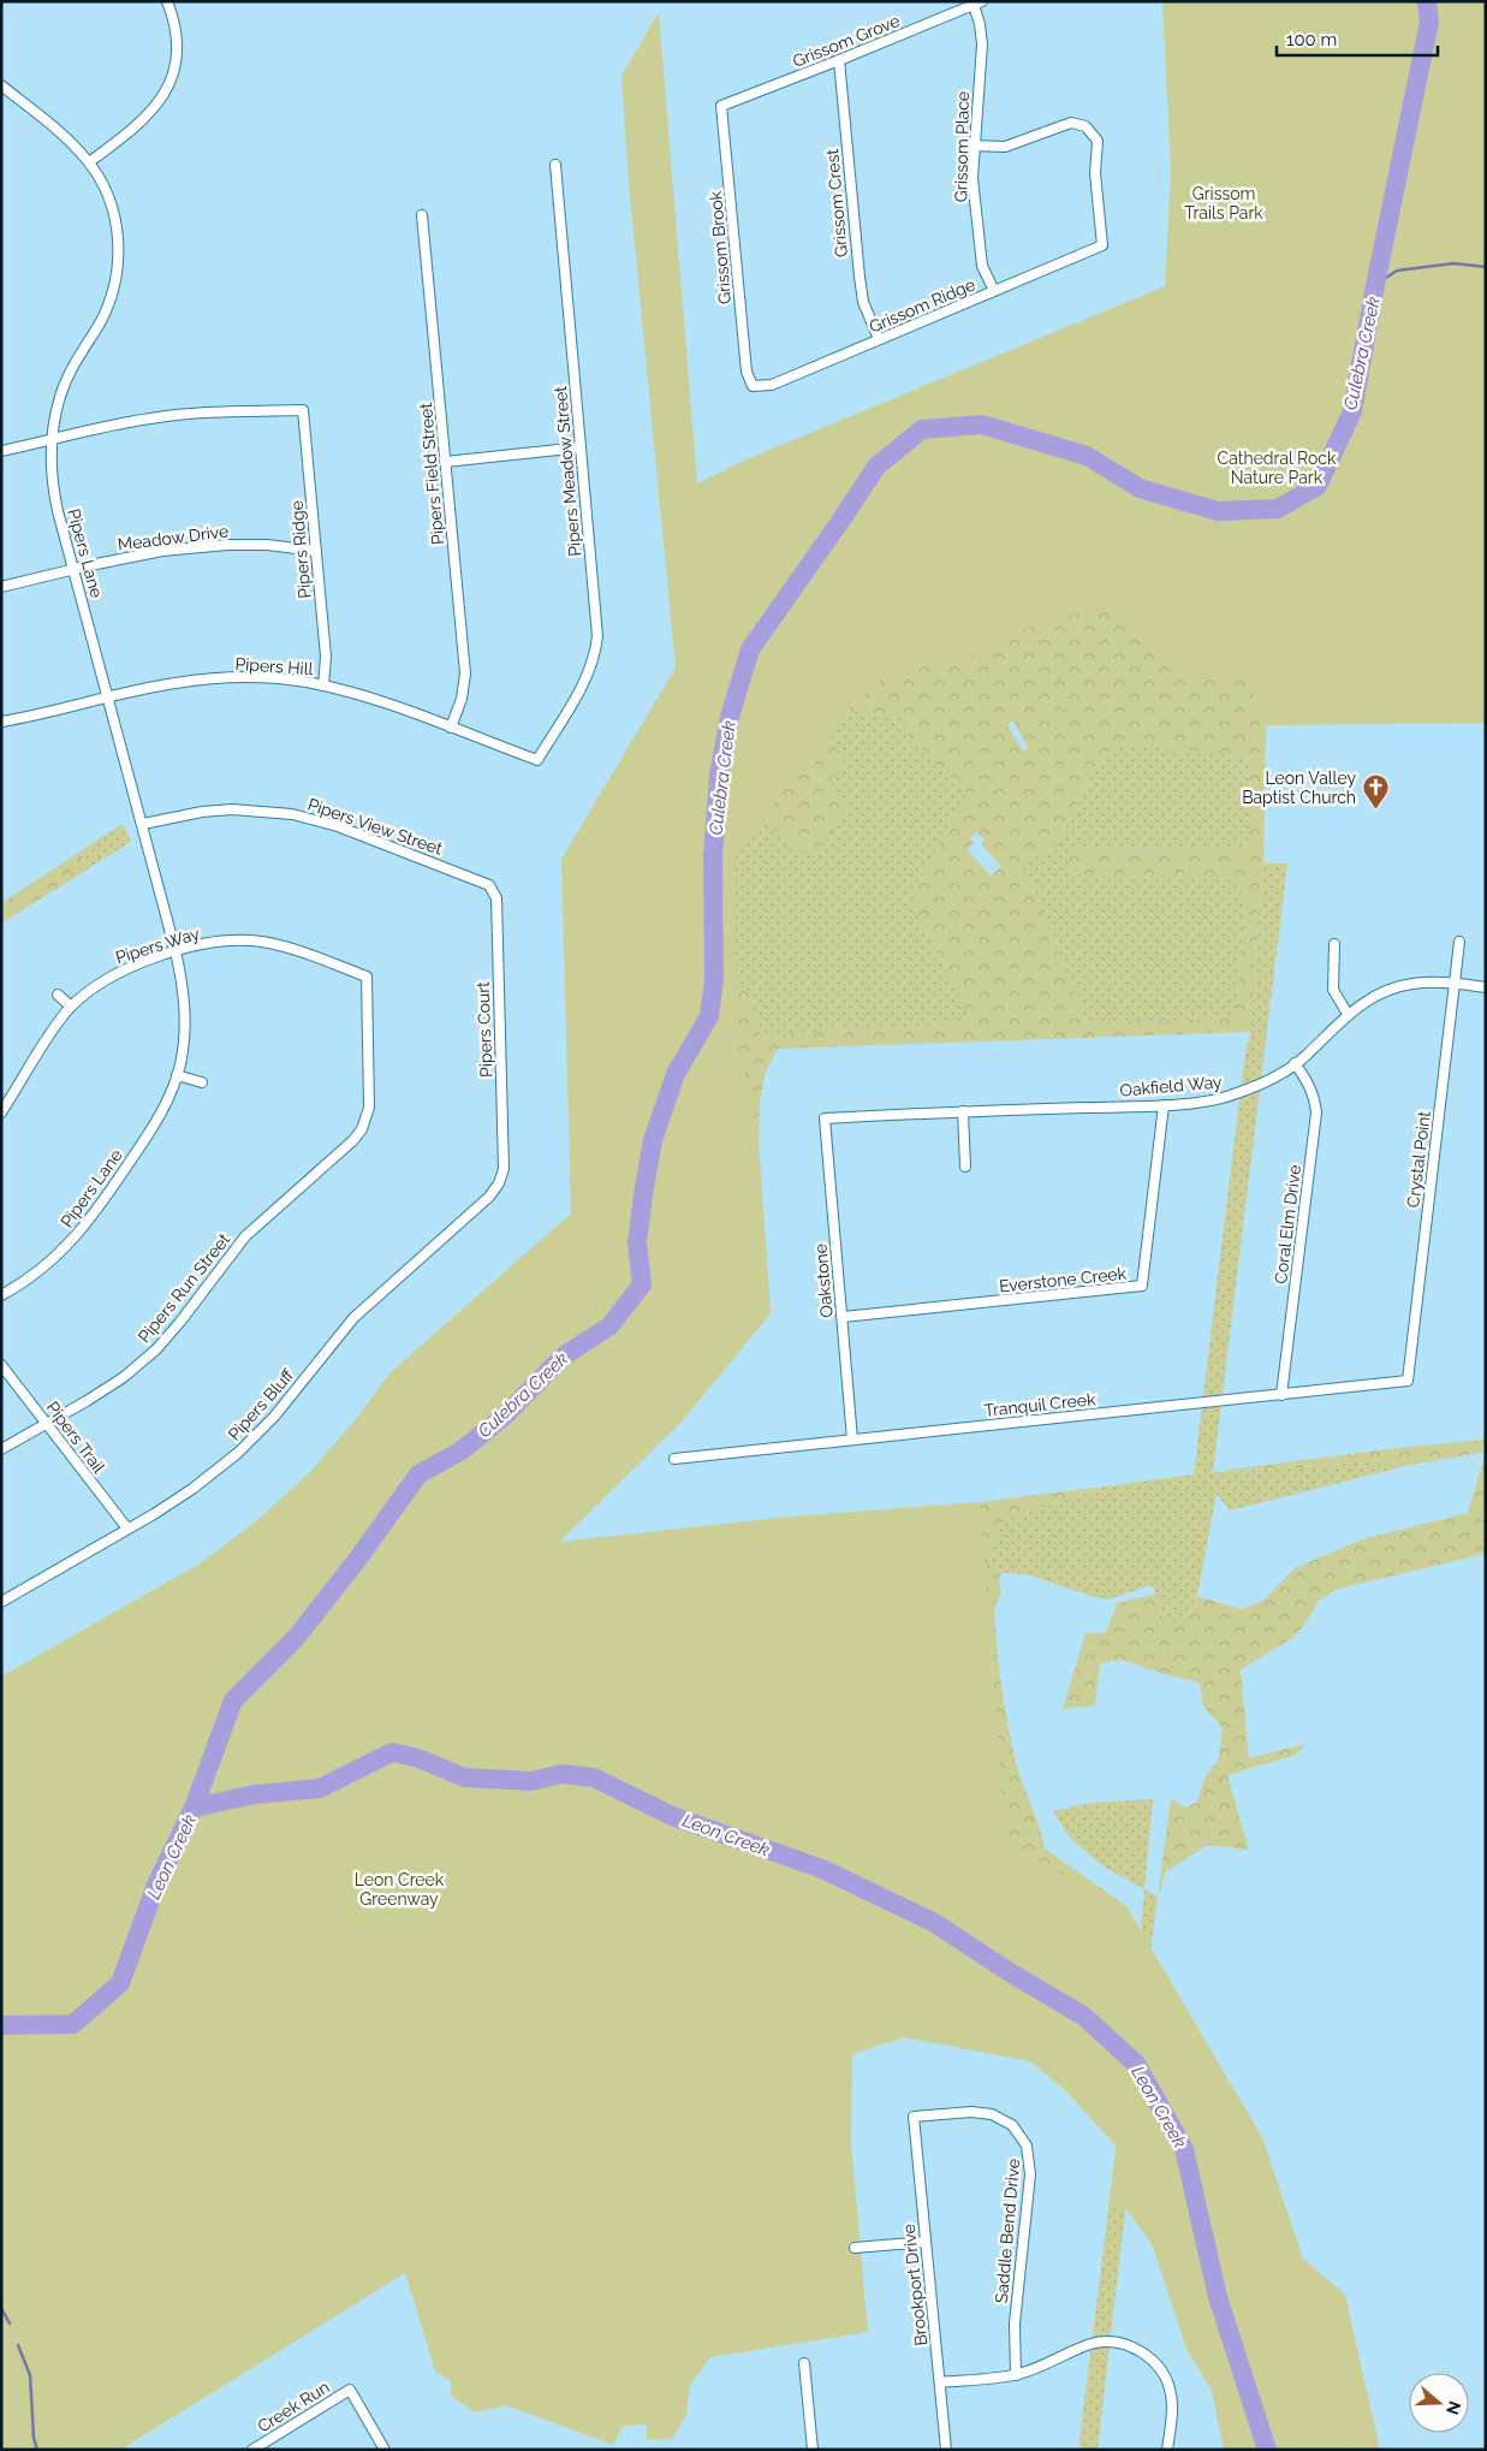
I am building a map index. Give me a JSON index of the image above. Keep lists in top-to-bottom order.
{
  "streets": {
    "street": [
      "Grissom Grove",
      "Grissom Place",
      "Grissom Crest",
      "Grissom Brook",
      "Grissom Ridge",
      "Pipers Meadow Street",
      "Pipers Field Street",
      "Meadow Drive",
      "Pipers Ridge",
      "Pipers Lane",
      "Pipers Hill",
      "Pipers View Street",
      "Pipers Way",
      "Pipers Court",
      "Oakfield Way",
      "Crystal Point",
      "Coral Elm Drive",
      "Everstone Creek",
      "Oakstone",
      "Pipers Run Street",
      "Pipers Bluff",
      "Tranquil Creek",
      "Pipers Trail",
      "Saddle Bend Drive",
      "Brookport Drive",
      "Creek Run"
    ]
  },
  "crossings": [
    ["Grissom Grove", "Grissom Place"],
    ["Grissom Grove", "Grissom Crest"],
    ["Grissom Grove", "Grissom Brook"],
    ["Grissom Place", "Grissom Ridge"],
    ["Grissom Crest", "Grissom Ridge"],
    ["Grissom Brook", "Grissom Ridge"],
    ["Pipers Meadow Street", "Pipers Hill"],
    ["Pipers Field Street", "Pipers Hill"],
    ["Meadow Drive", "Pipers Ridge"],
    ["Meadow Drive", "Pipers Lane"],
    ["Pipers Ridge", "Pipers Lane"],
    ["Pipers Ridge", "Pipers Hill"],
    ["Pipers Lane", "Pipers Hill"],
    ["Pipers Lane", "Pipers View Street"],
    ["Pipers Lane", "Pipers Way"],
    ["Pipers View Street", "Pipers Court"],
    ["Pipers Way", "Pipers Run Street"],
    ["Pipers Court", "Pipers Bluff"],
    ["Oakfield Way", "Crystal Point"],
    ["Oakfield Way", "Coral Elm Drive"],
    ["Oakfield Way", "Everstone Creek"],
    ["Oakfield Way", "Oakstone"],
    ["Crystal Point", "Tranquil Creek"],
    ["Coral Elm Drive", "Tranquil Creek"],
    ["Everstone Creek", "Oakstone"],
    ["Oakstone", "Tranquil Creek"],
    ["Pipers Run Street", "Pipers Trail"],
    ["Pipers Bluff", "Pipers Trail"],
    ["Saddle Bend Drive", "Brookport Drive"]
  ],
  "water": ["Culebra Creek", "Leon Creek"],
  "parks": ["Grissom Trails Park", "Cathedral Rock Nature Park", "Leon Creek Greenway"],
  "places": {
    "church": ["Leon Valley Baptist Church"]
  },
  "scale_bar": "100 m",
  "north": "right"
}
